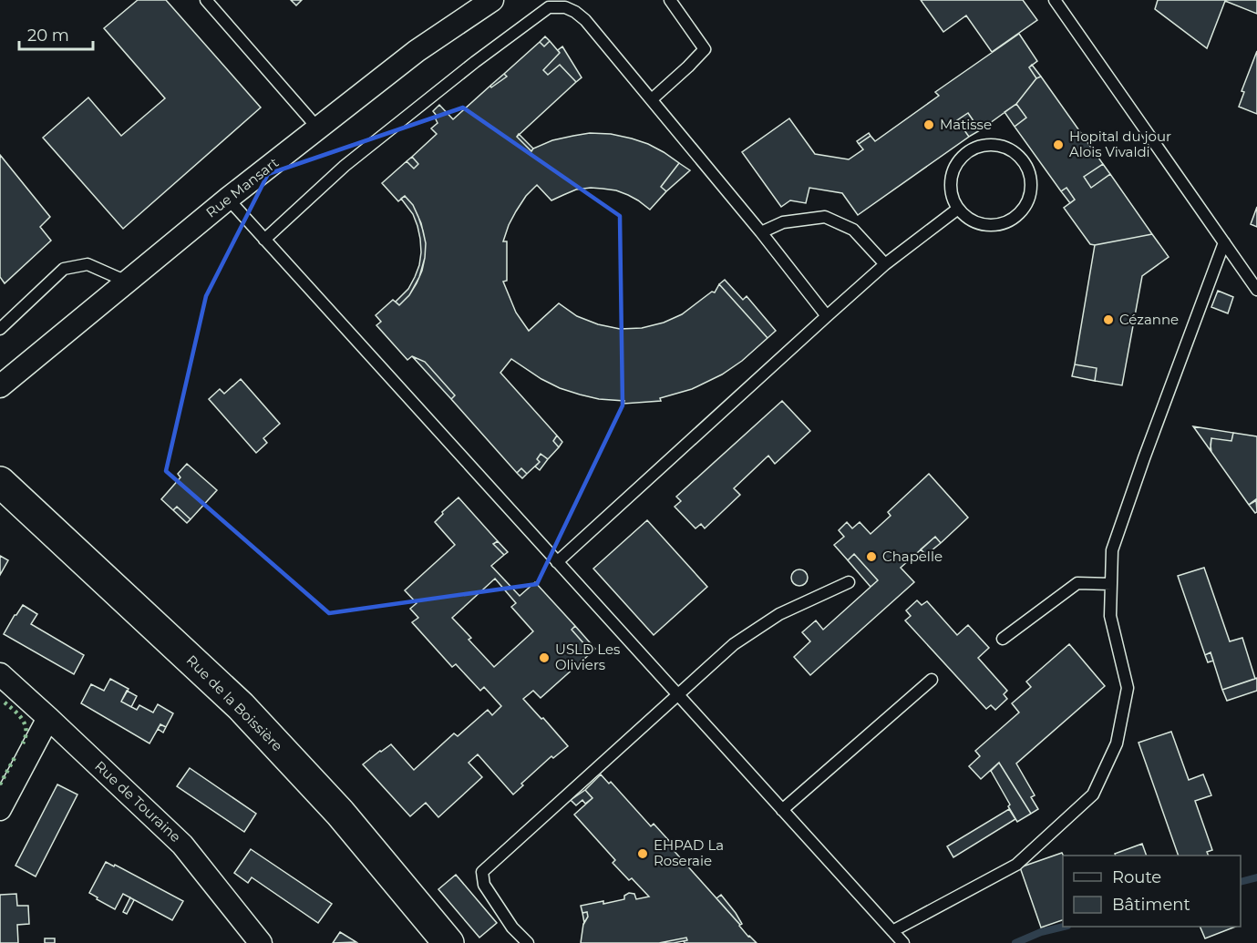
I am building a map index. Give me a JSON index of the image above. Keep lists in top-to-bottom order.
{
  "streets": {
    "main road": ["Rue de la Boissière"],
    "street": ["Rue Mansart", "Rue de Touraine"]
  },
  "places": [
    "Matisse",
    "Hopital du jour Alois Vivaldi",
    "Cézanne",
    "Chapelle",
    "USLD Les Oliviers",
    "EHPAD La Roseraie"
  ],
  "legend": ["Route", "Bâtiment"],
  "scale_bar": "20 m"
}
